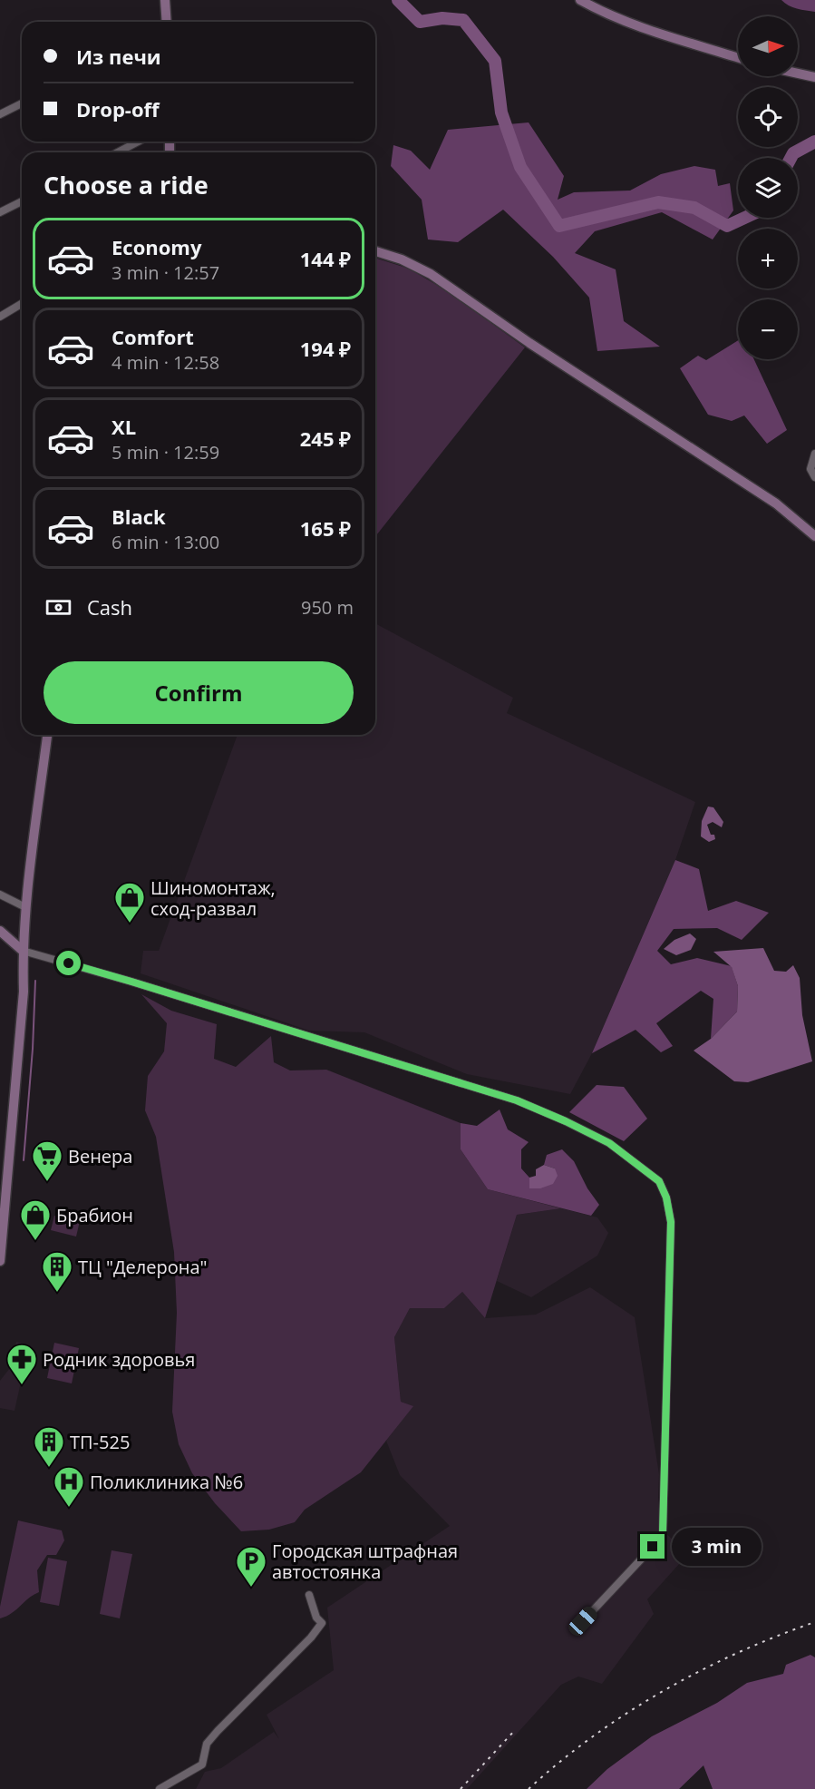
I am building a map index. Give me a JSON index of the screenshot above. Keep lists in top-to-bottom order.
{
  "places": {
    "shop": ["Шиномонтаж, сход-развал", "Брабион"],
    "supermarket": ["Венера"],
    "building": ["ТЦ \"Делерона\"", "ТП-525"],
    "pharmacy": ["Родник здоровья"],
    "hospital": ["Поликлиника №6"],
    "parking": ["Городская штрафная автостоянка"]
  },
  "north": "right",
  "page": {
    "map_buttons": ["+", "−"],
    "banner": ["Из печи", "Drop-off"],
    "heading": "Choose a ride",
    "list": [
      {
        "name": "Economy",
        "note": "3 min · 12:57",
        "value": "144 ₽"
      },
      {
        "name": "Comfort",
        "note": "4 min · 12:58",
        "value": "194 ₽"
      },
      {
        "name": "XL",
        "note": "5 min · 12:59",
        "value": "245 ₽"
      },
      {
        "name": "Black",
        "note": "6 min · 13:00",
        "value": "165 ₽"
      }
    ],
    "pay": ["Cash", "950 m"],
    "buttons": "Confirm",
    "bubble": "3 min"
  }
}
